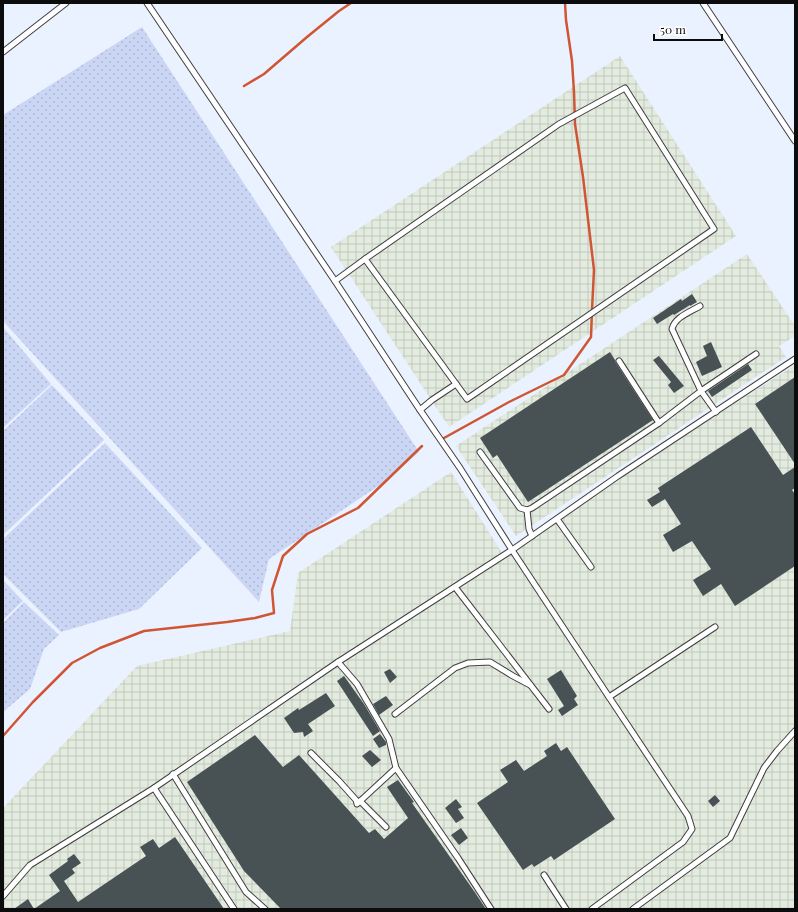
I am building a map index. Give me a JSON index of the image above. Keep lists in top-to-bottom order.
{
  "scale_bar": "50 m"
}
